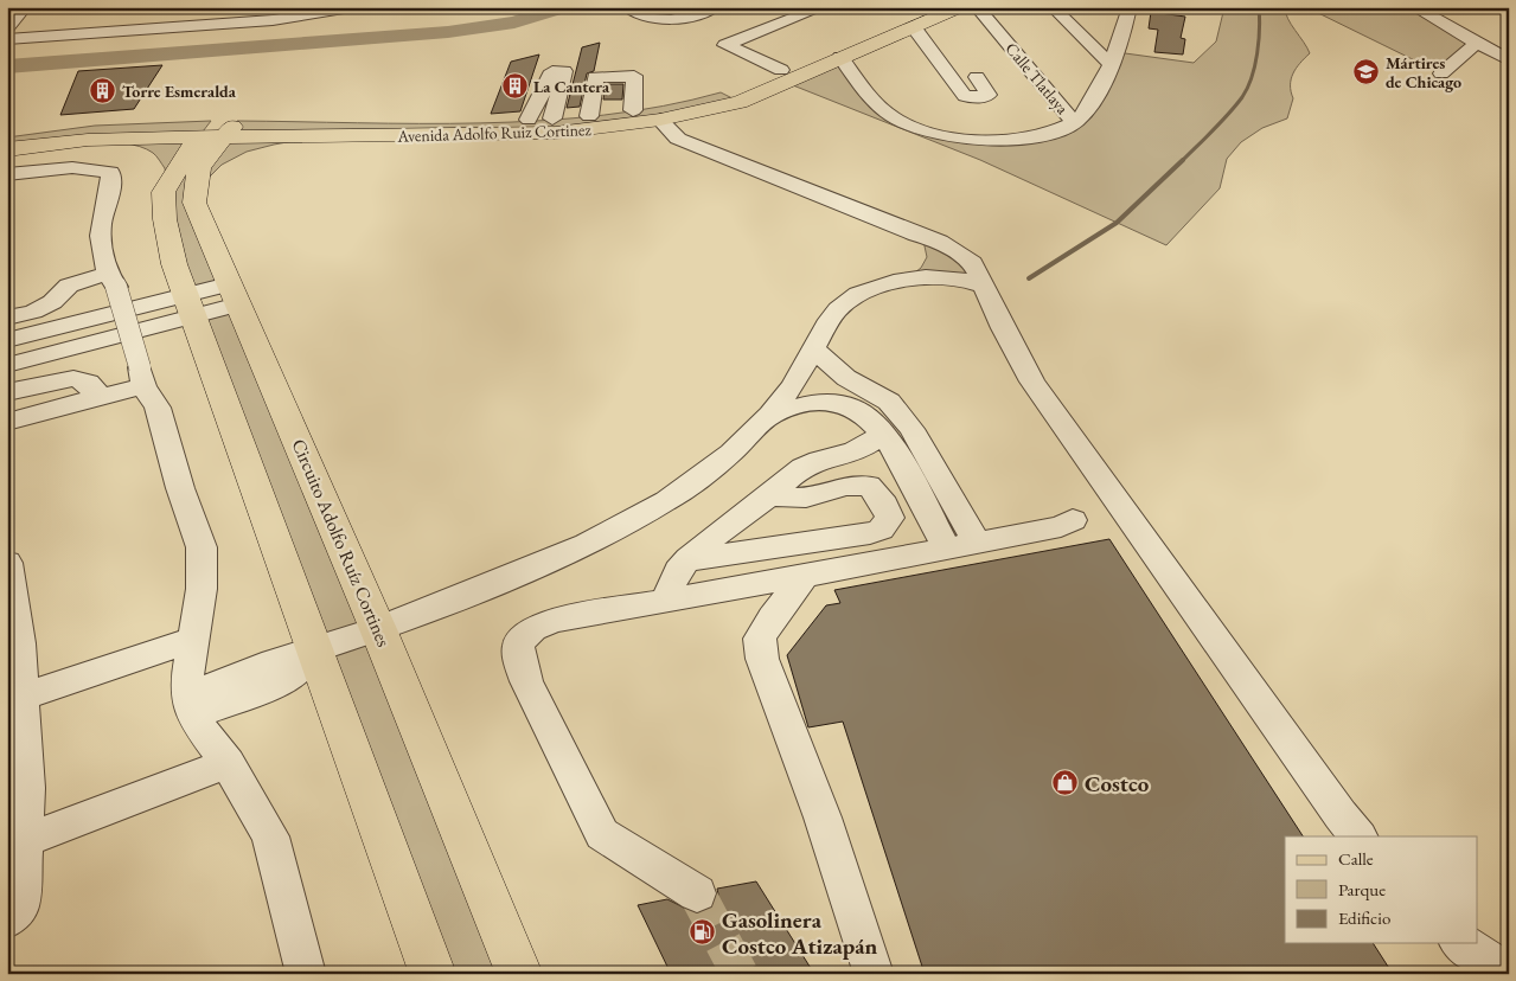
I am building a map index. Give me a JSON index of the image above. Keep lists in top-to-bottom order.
{
  "streets": {
    "main road": ["Avenida Adolfo Ruiz Cortinez", "Circuito Adolfo Ruíz Cortines"],
    "street": ["Calle Tlatlaya"]
  },
  "crossings": [
    ["Avenida Adolfo Ruiz Cortinez", "Circuito Adolfo Ruíz Cortines"]
  ],
  "places": {
    "school or university": ["Mártires de Chicago"],
    "building": ["La Cantera", "Torre Esmeralda"],
    "shop": ["Costco"],
    "fuel station": ["Gasolinera Costco Atizapán"]
  },
  "legend": ["Calle", "Parque", "Edificio"]
}
